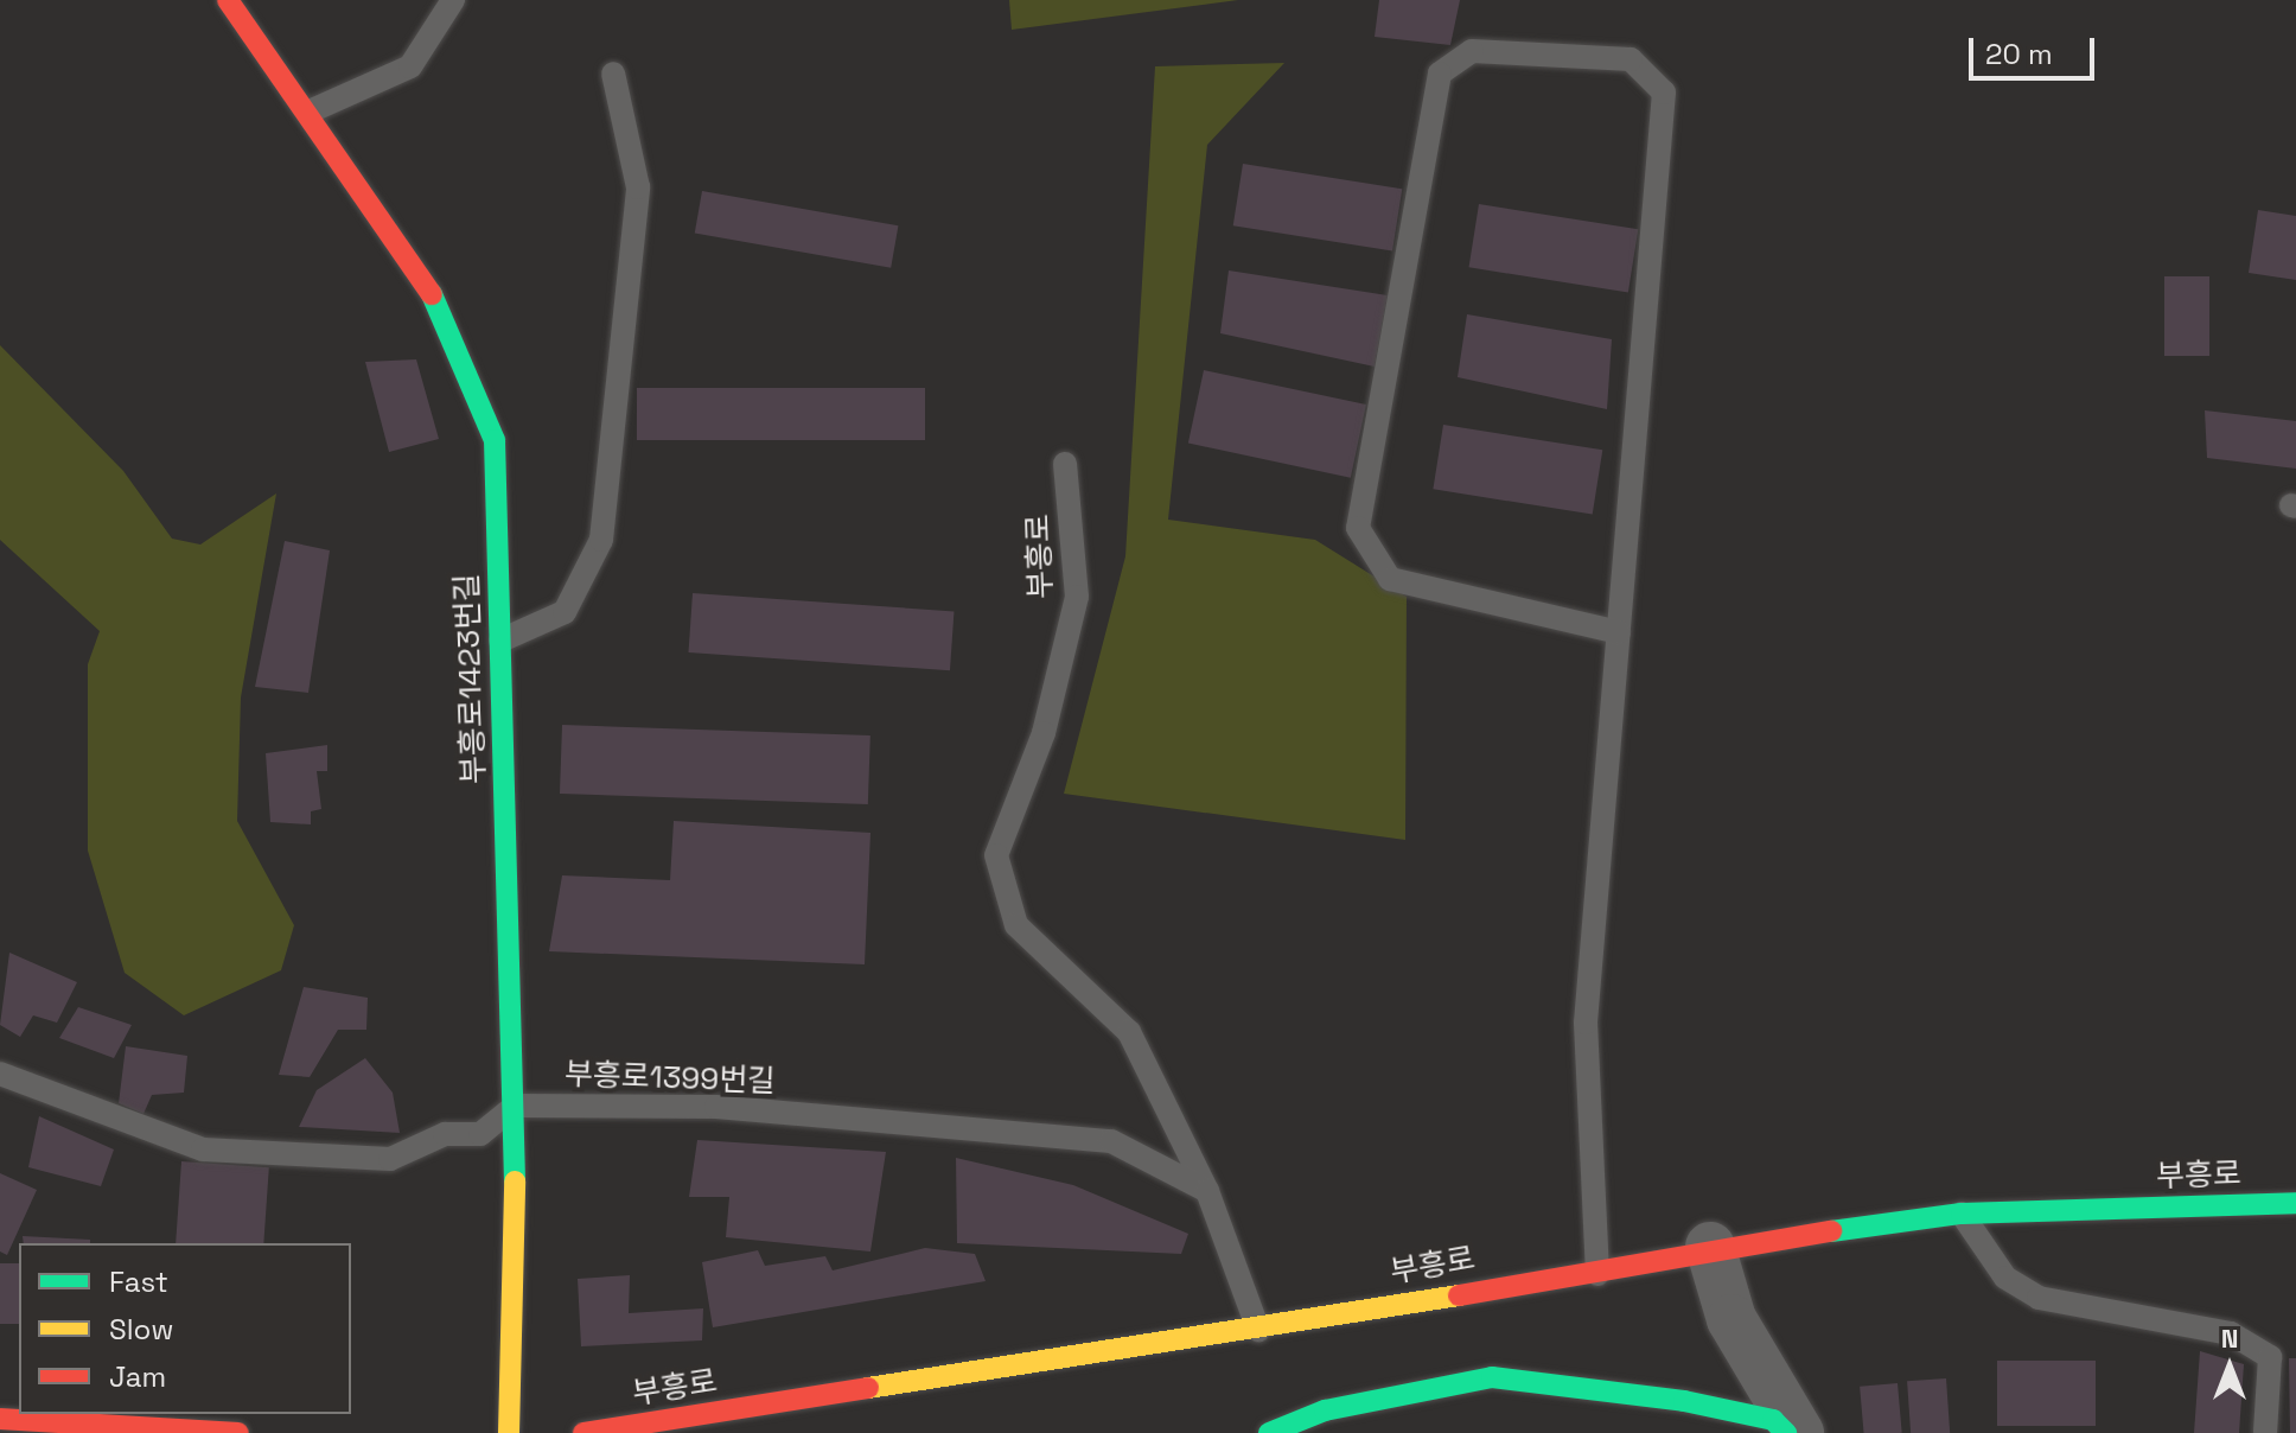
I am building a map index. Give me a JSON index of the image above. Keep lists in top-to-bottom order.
{
  "streets": {
    "street": ["부흥로", "부흥로1423번길"],
    "lane": ["부흥로1399번길"]
  },
  "crossings": [
    ["부흥로", "부흥로1399번길"],
    ["부흥로1423번길", "부흥로1399번길"]
  ],
  "legend": ["Fast", "Slow", "Jam"],
  "scale_bar": "20 m",
  "north": "top"
}
